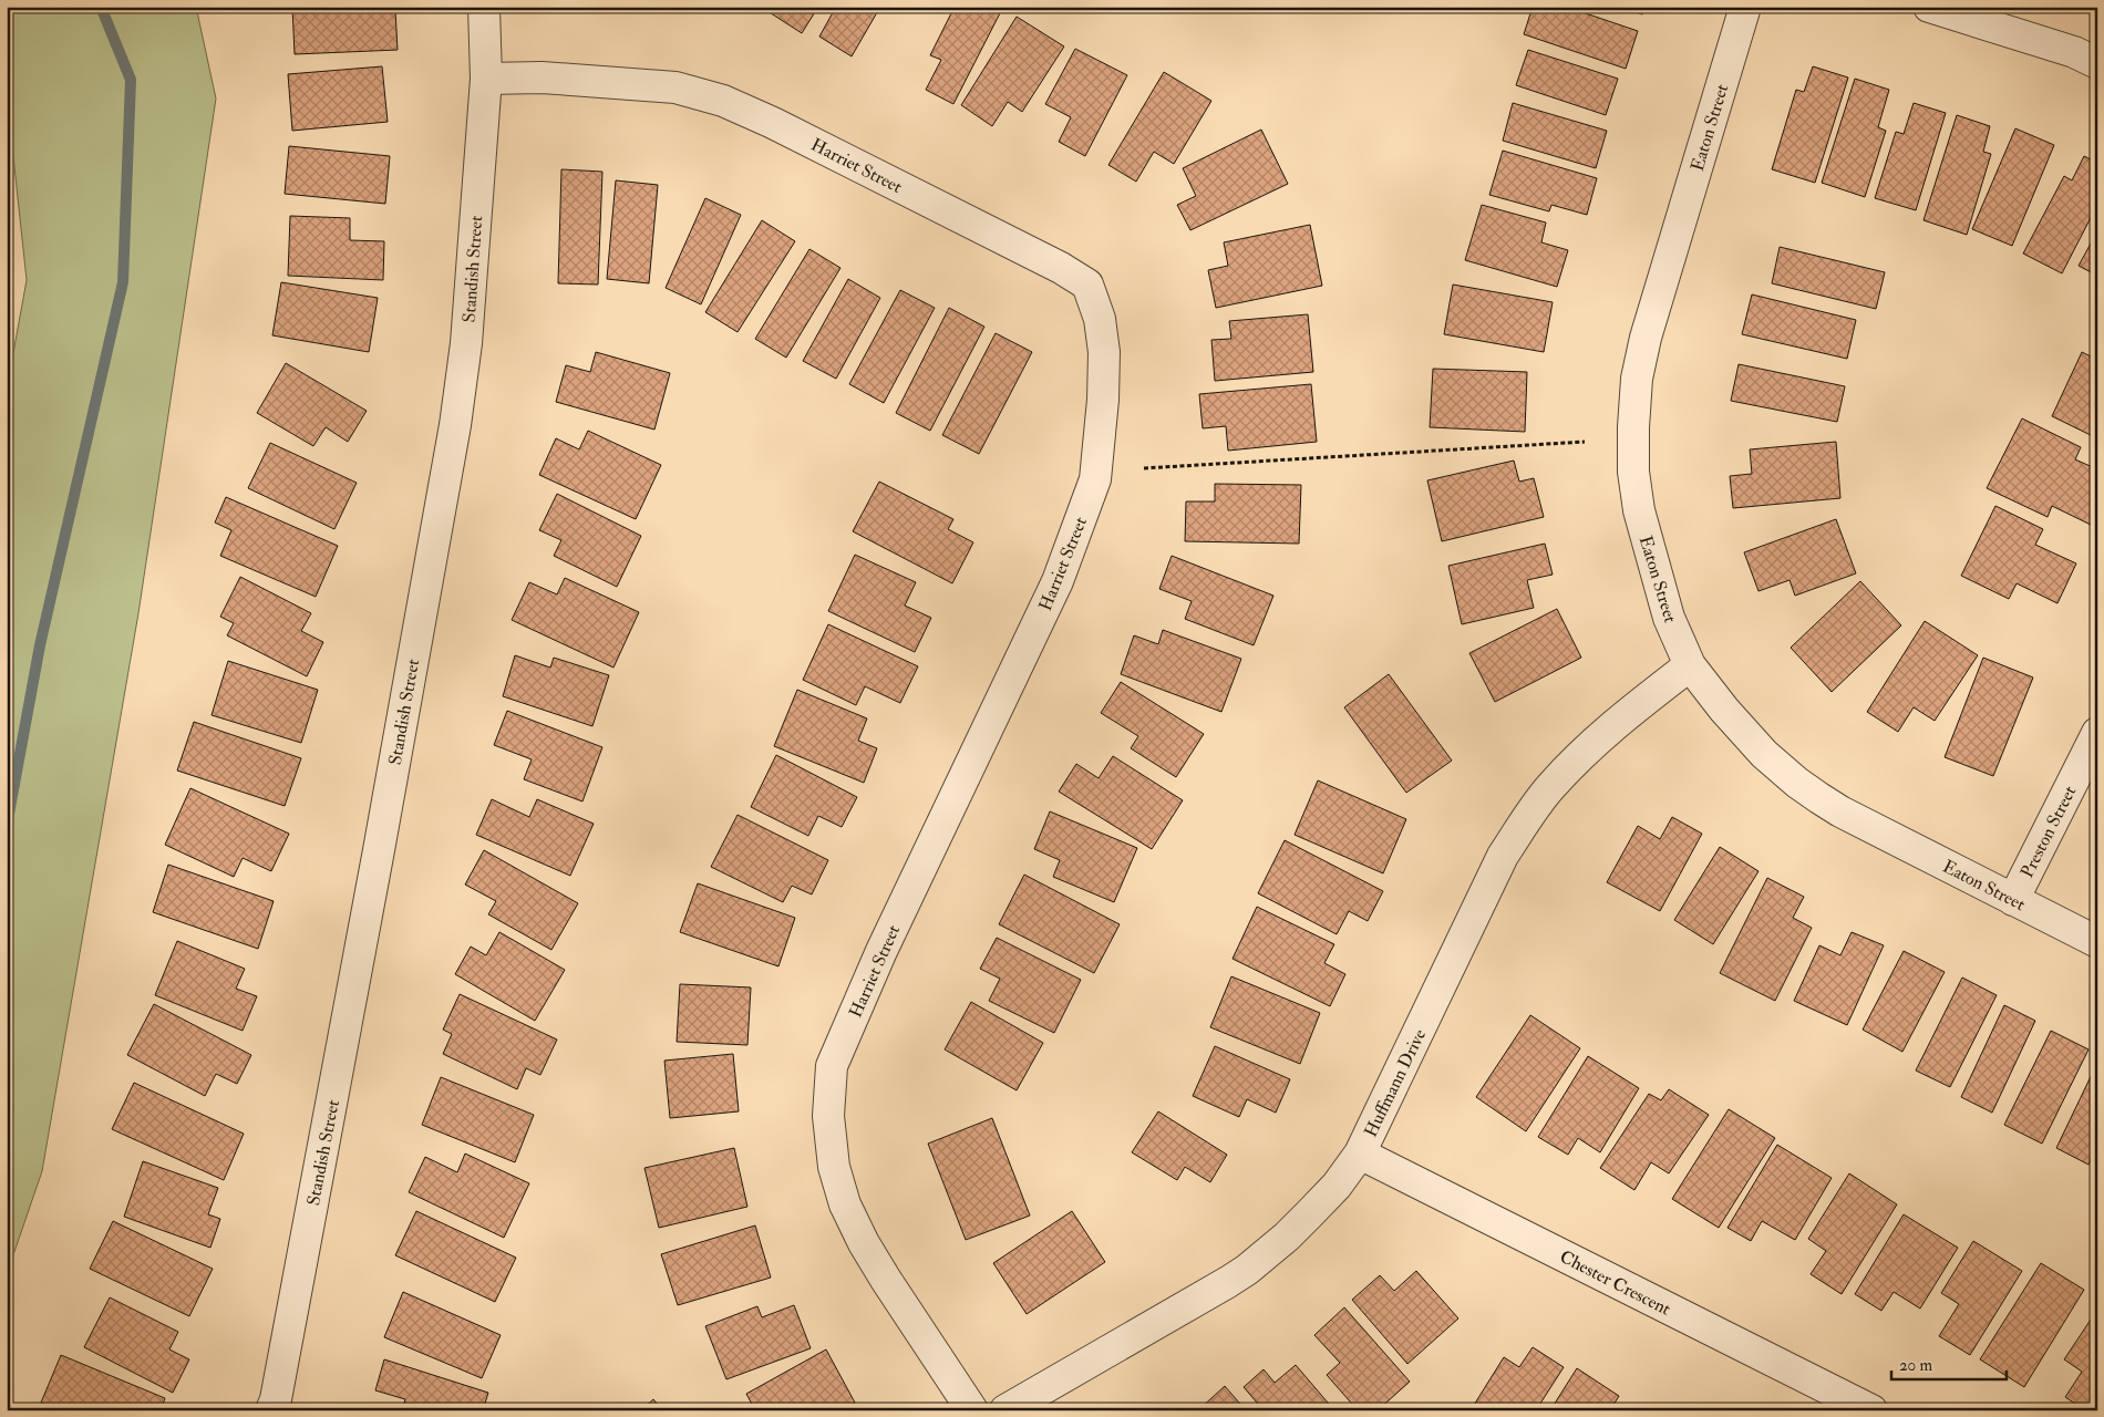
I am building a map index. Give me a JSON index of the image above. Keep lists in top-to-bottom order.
{
  "streets": {
    "street": [
      "Eaton Street",
      "Harriet Street",
      "Standish Street",
      "Preston Street",
      "Huffmann Drive",
      "Chester Crescent"
    ]
  },
  "crossings": [
    ["Eaton Street", "Preston Street"],
    ["Eaton Street", "Huffmann Drive"],
    ["Harriet Street", "Standish Street"],
    ["Huffmann Drive", "Chester Crescent"]
  ],
  "scale_bar": "20 m"
}
